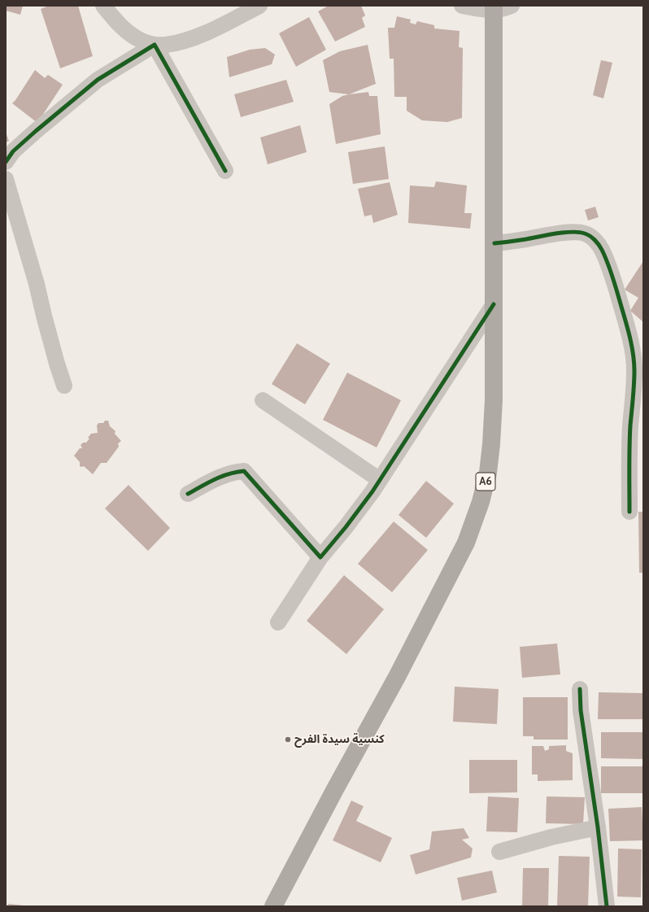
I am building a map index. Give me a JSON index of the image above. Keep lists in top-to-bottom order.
{
  "streets": {
    "highway": ["A6"]
  },
  "places": ["كنسية سيدة الفرح"]
}
